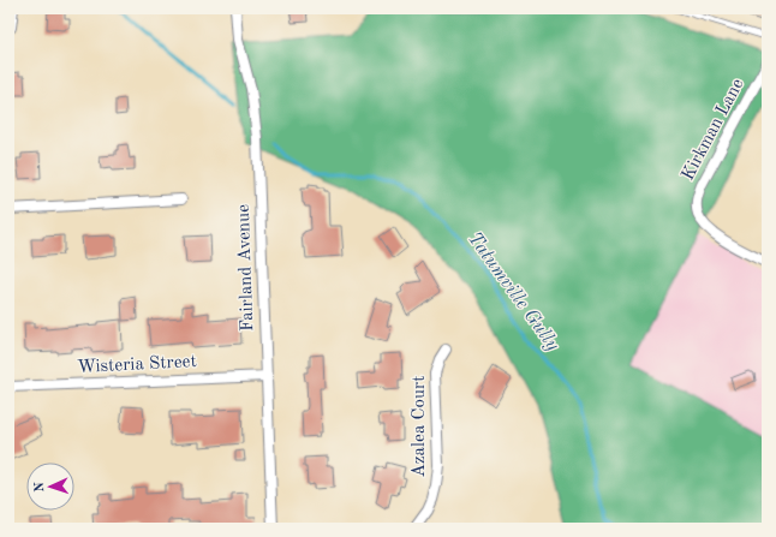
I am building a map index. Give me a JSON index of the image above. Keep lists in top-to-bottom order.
{
  "streets": {
    "street": [
      "Kirkman Lane",
      "Fairland Avenue",
      "Wisteria Street",
      "Azalea Court"
    ]
  },
  "crossings": [
    ["Fairland Avenue", "Wisteria Street"]
  ],
  "water": ["Tatumville Gully"],
  "north": "left"
}
